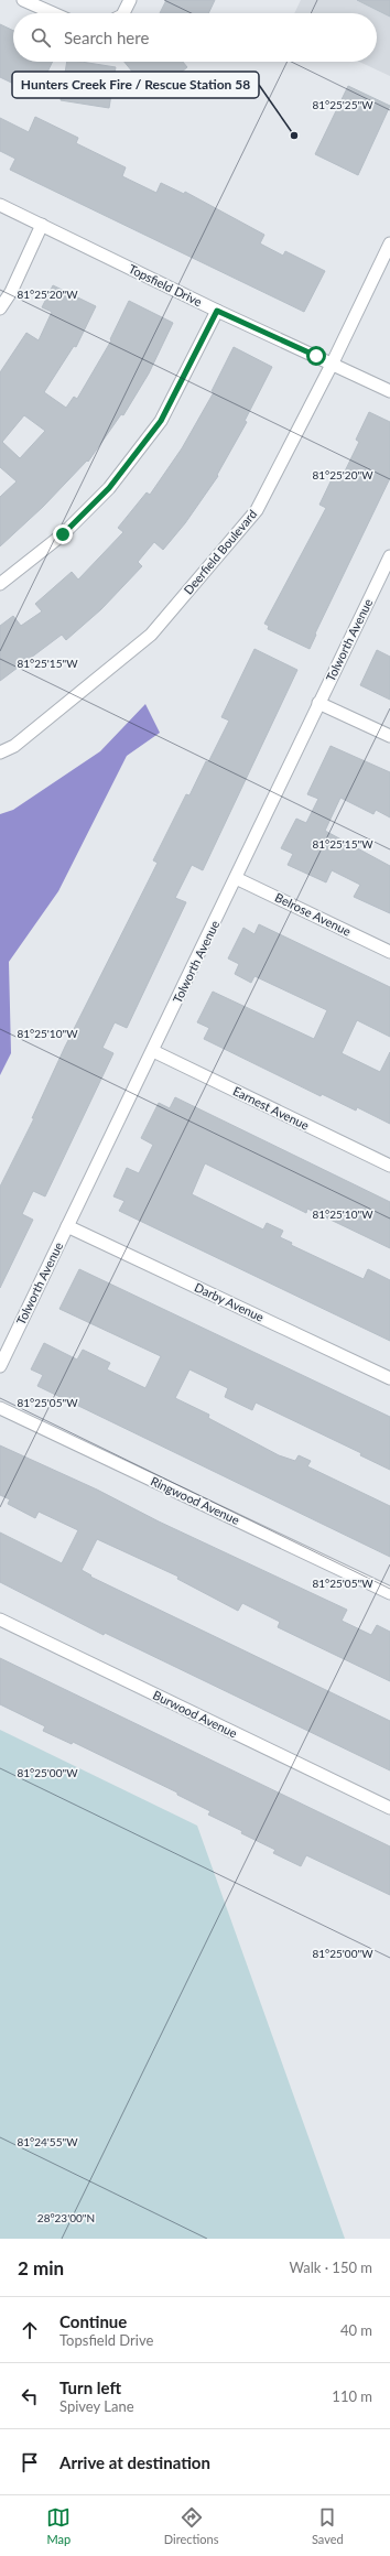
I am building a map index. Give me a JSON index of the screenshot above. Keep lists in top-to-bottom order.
{
  "streets": {
    "street": [
      "Topsfield Drive",
      "Deerfield Boulevard",
      "Tolworth Avenue",
      "Belrose Avenue",
      "Earnest Avenue",
      "Darby Avenue",
      "Ringwood Avenue",
      "Burwood Avenue"
    ]
  },
  "crossings": [
    ["Topsfield Drive", "Deerfield Boulevard"],
    ["Tolworth Avenue", "Belrose Avenue"],
    ["Tolworth Avenue", "Earnest Avenue"],
    ["Tolworth Avenue", "Darby Avenue"]
  ],
  "places": ["Hunters Creek Fire / Rescue Station 58"],
  "page": {
    "search": "Search here",
    "heading": ["2 min", "Walk · 150 m"],
    "list": [
      ["Continue", "Topsfield Drive", "40 m"],
      ["Turn left", "Spivey Lane", "110 m"],
      "Arrive at destination"
    ],
    "nav": ["Map", "Directions", "Saved"]
  },
  "coordinates": [
    "81°25'25\"W",
    "81°25'20\"W",
    "81°25'15\"W",
    "81°25'10\"W",
    "81°25'05\"W",
    "81°25'00\"W",
    "81°24'55\"W",
    "28°23'00\"N"
  ]
}
